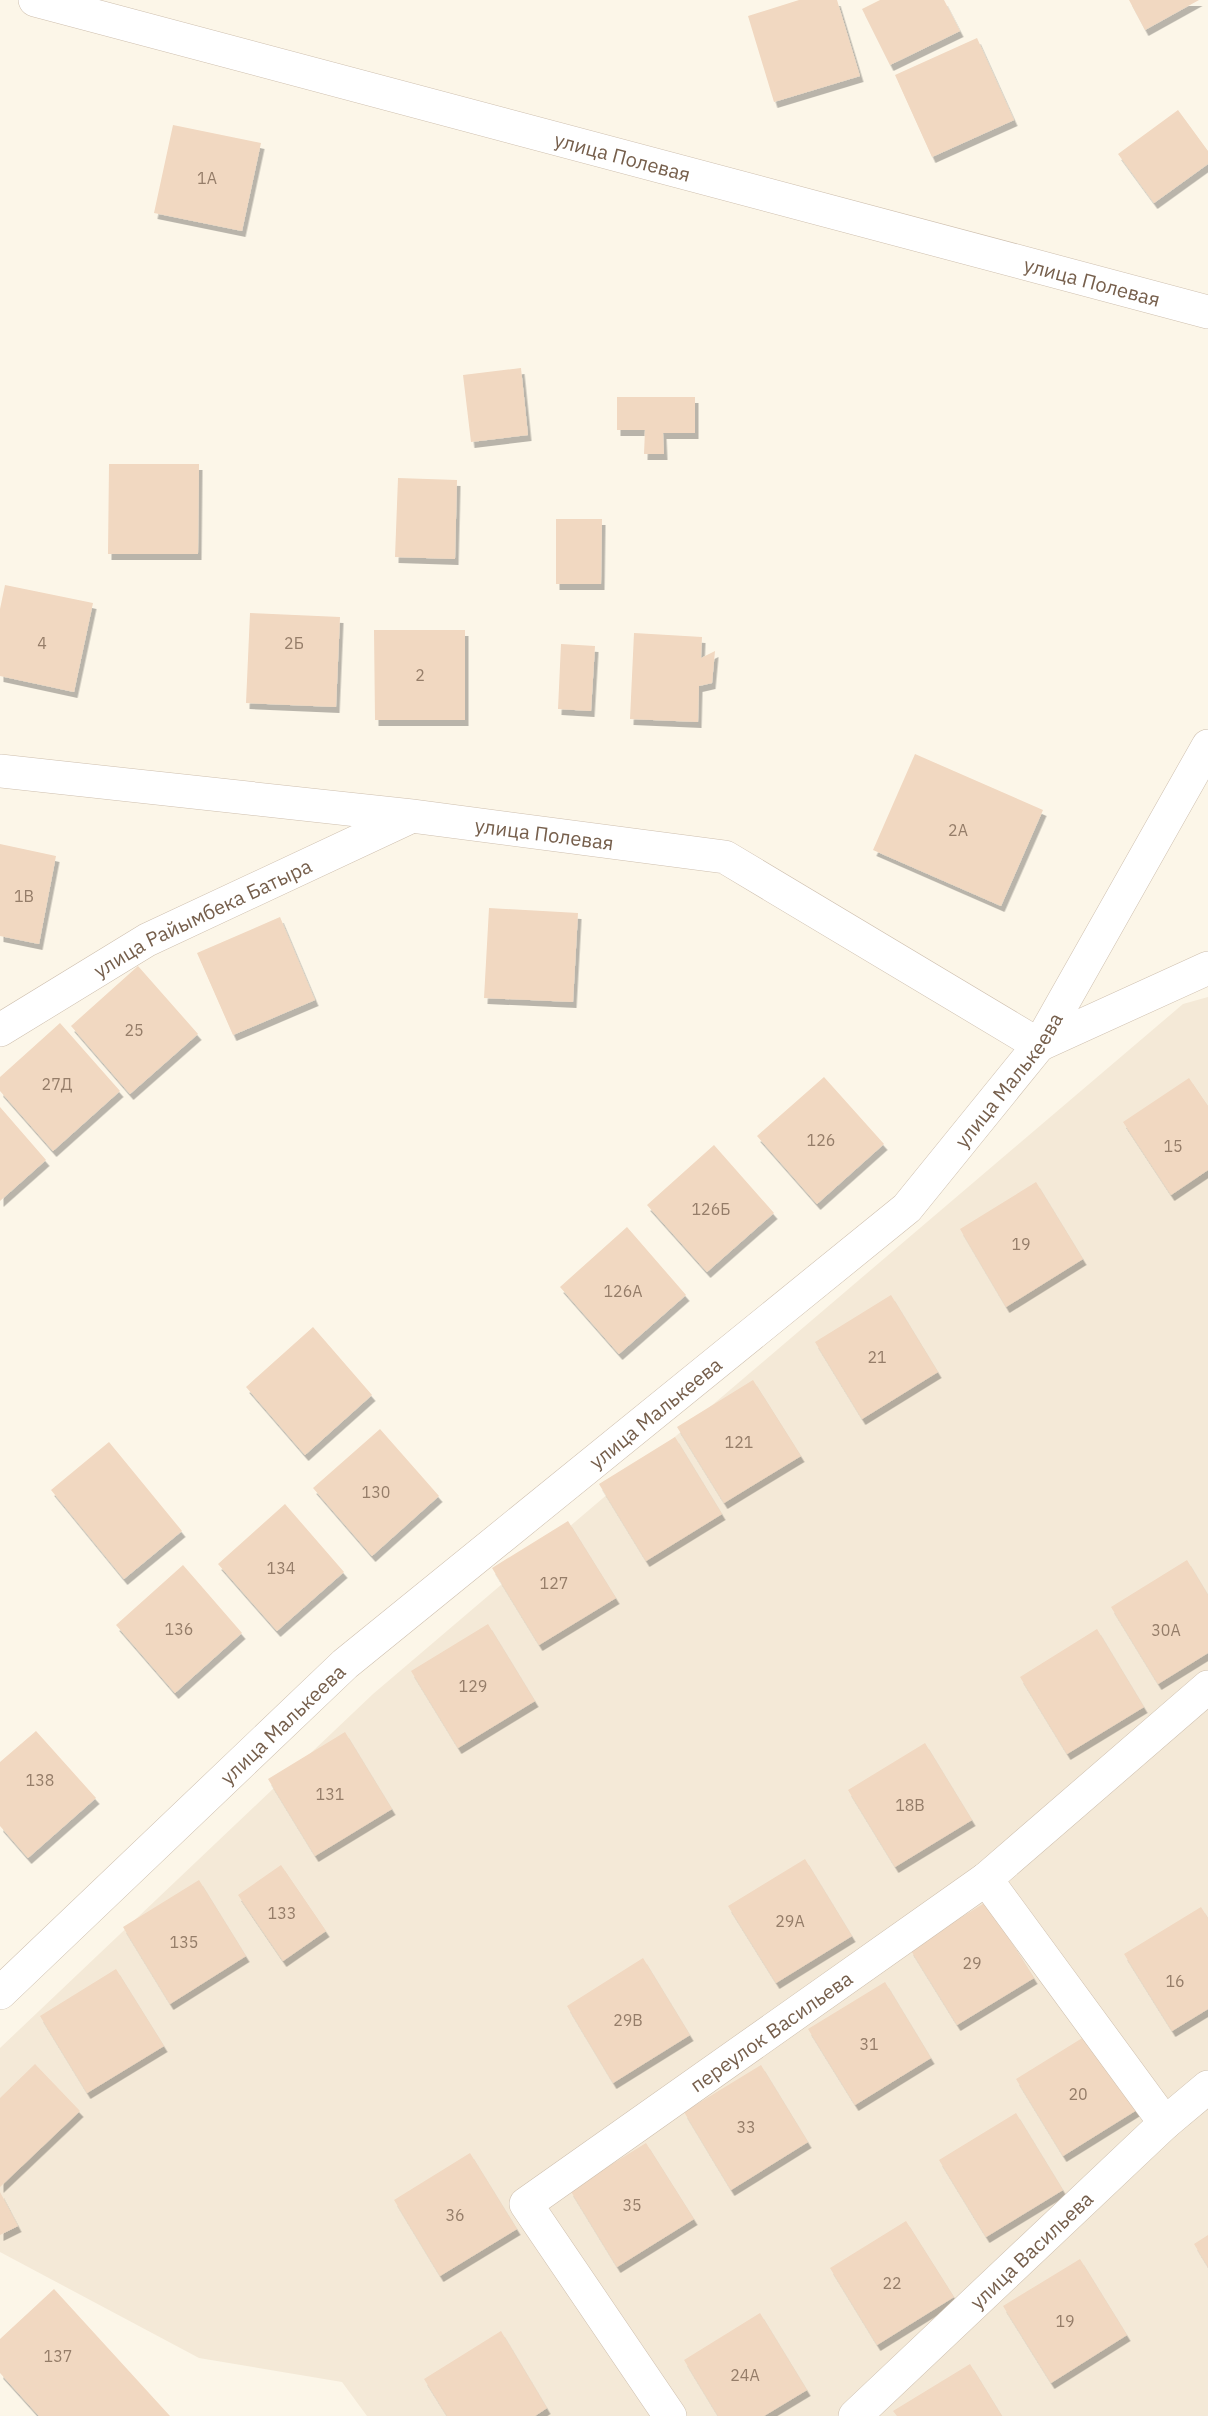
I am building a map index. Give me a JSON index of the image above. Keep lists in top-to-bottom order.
{
  "streets": {
    "street": [
      "улица Полевая",
      "улица Райымбека Батыра",
      "улица Малькеева",
      "переулок Васильева",
      "улица Васильева"
    ]
  },
  "crossings": [
    ["улица Полевая", "улица Райымбека Батыра"],
    ["улица Полевая", "улица Малькеева"]
  ],
  "house_numbers": [
    "1А",
    "4",
    "2Б",
    "2",
    "2А",
    "1В",
    "25",
    "27Д",
    "126",
    "15",
    "126Б",
    "19",
    "126А",
    "21",
    "121",
    "130",
    "134",
    "127",
    "136",
    "30А",
    "129",
    "138",
    "131",
    "18В",
    "133",
    "29А",
    "135",
    "29",
    "16",
    "29В",
    "31",
    "20",
    "33",
    "35",
    "36",
    "22",
    "19",
    "137",
    "24А"
  ]
}
